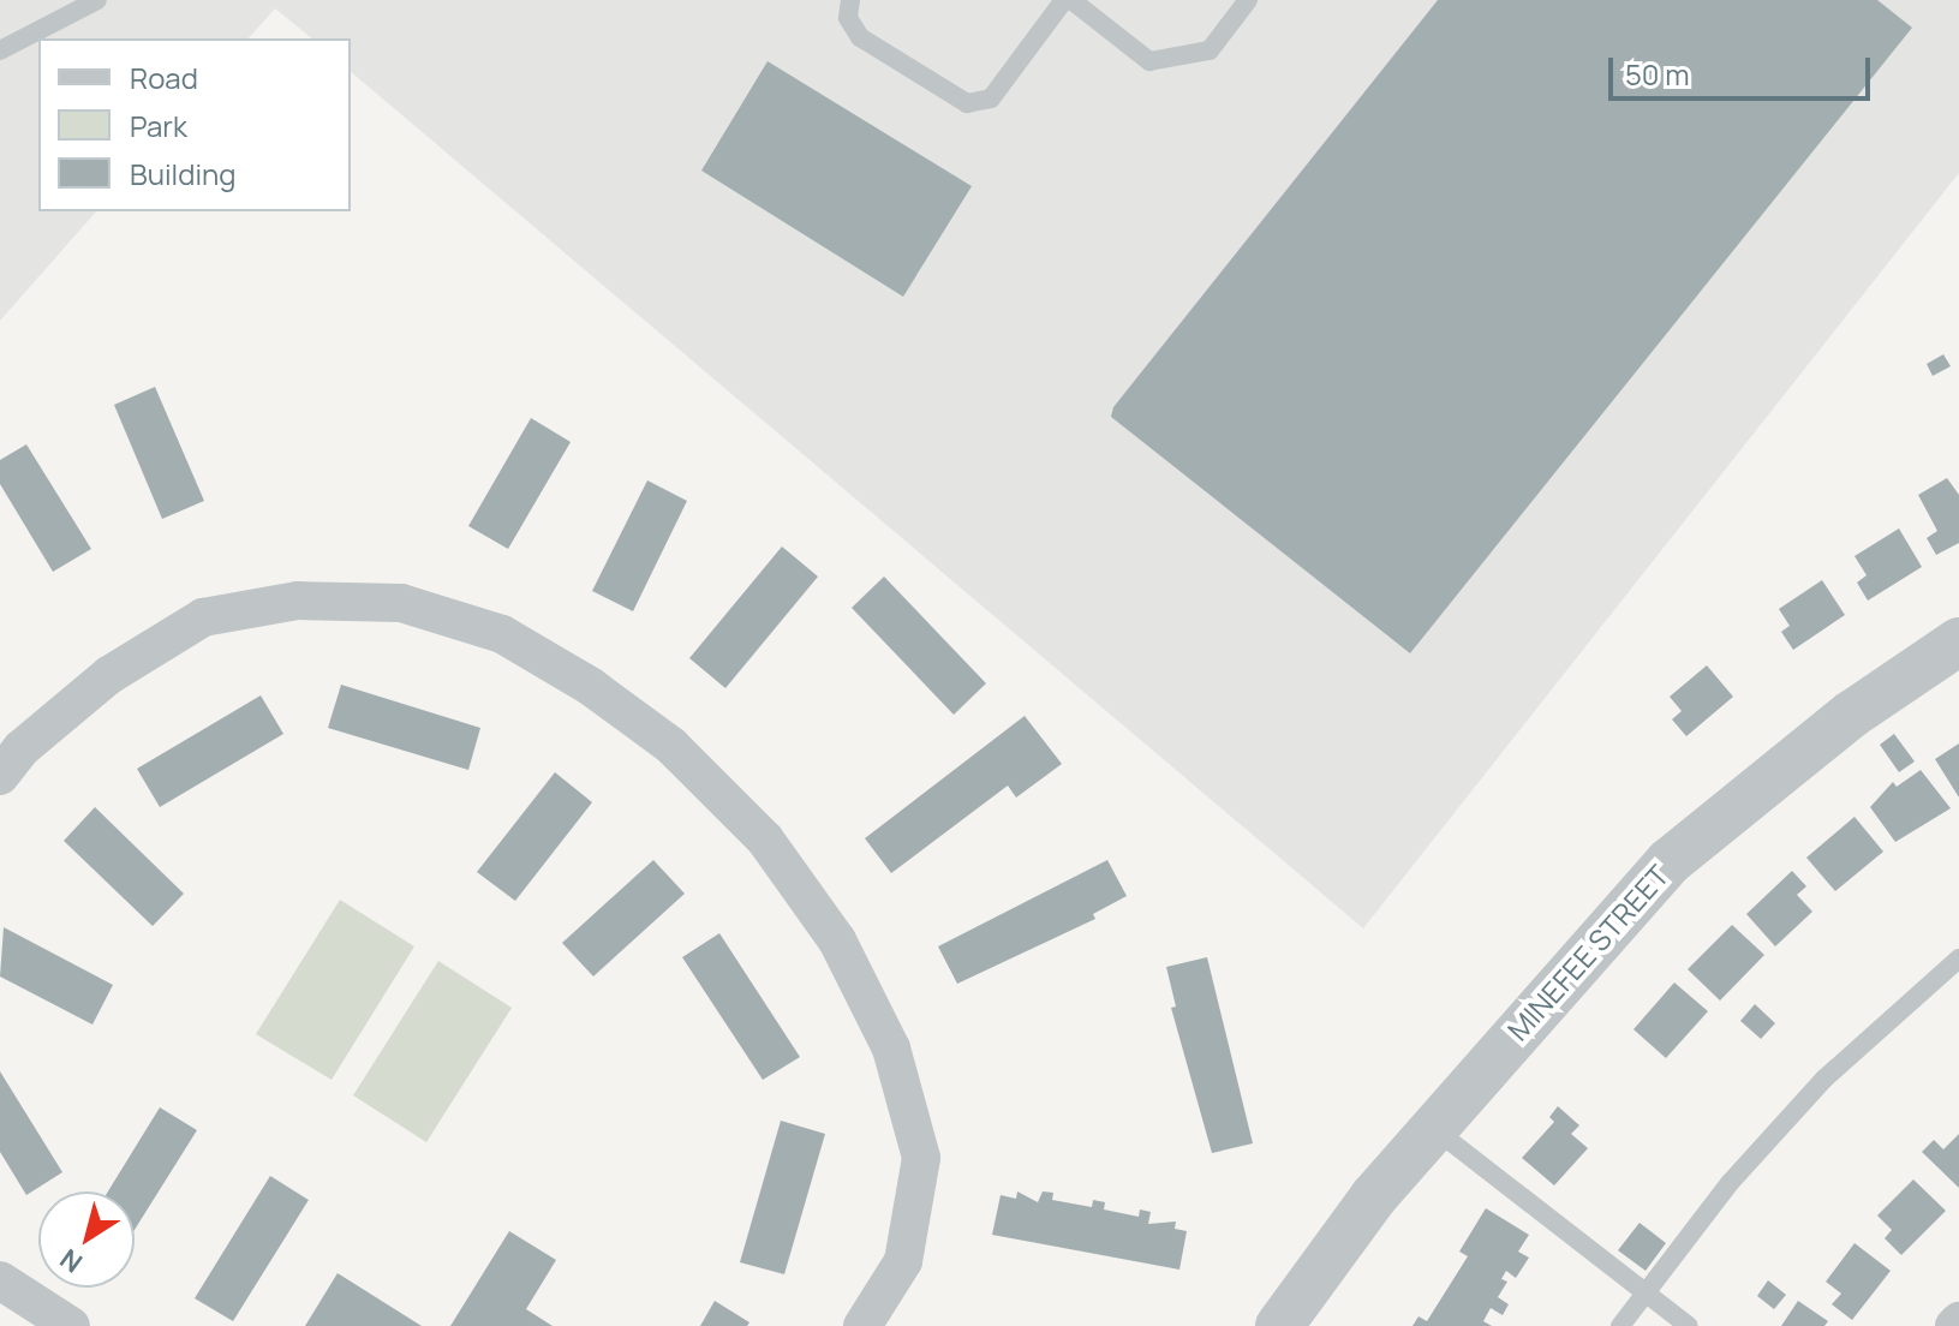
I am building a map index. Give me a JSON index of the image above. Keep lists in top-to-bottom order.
{
  "streets": {
    "street": ["MINEFEE STREET"]
  },
  "legend": ["Road", "Park", "Building"],
  "scale_bar": "50 m",
  "north": "bottom left"
}
